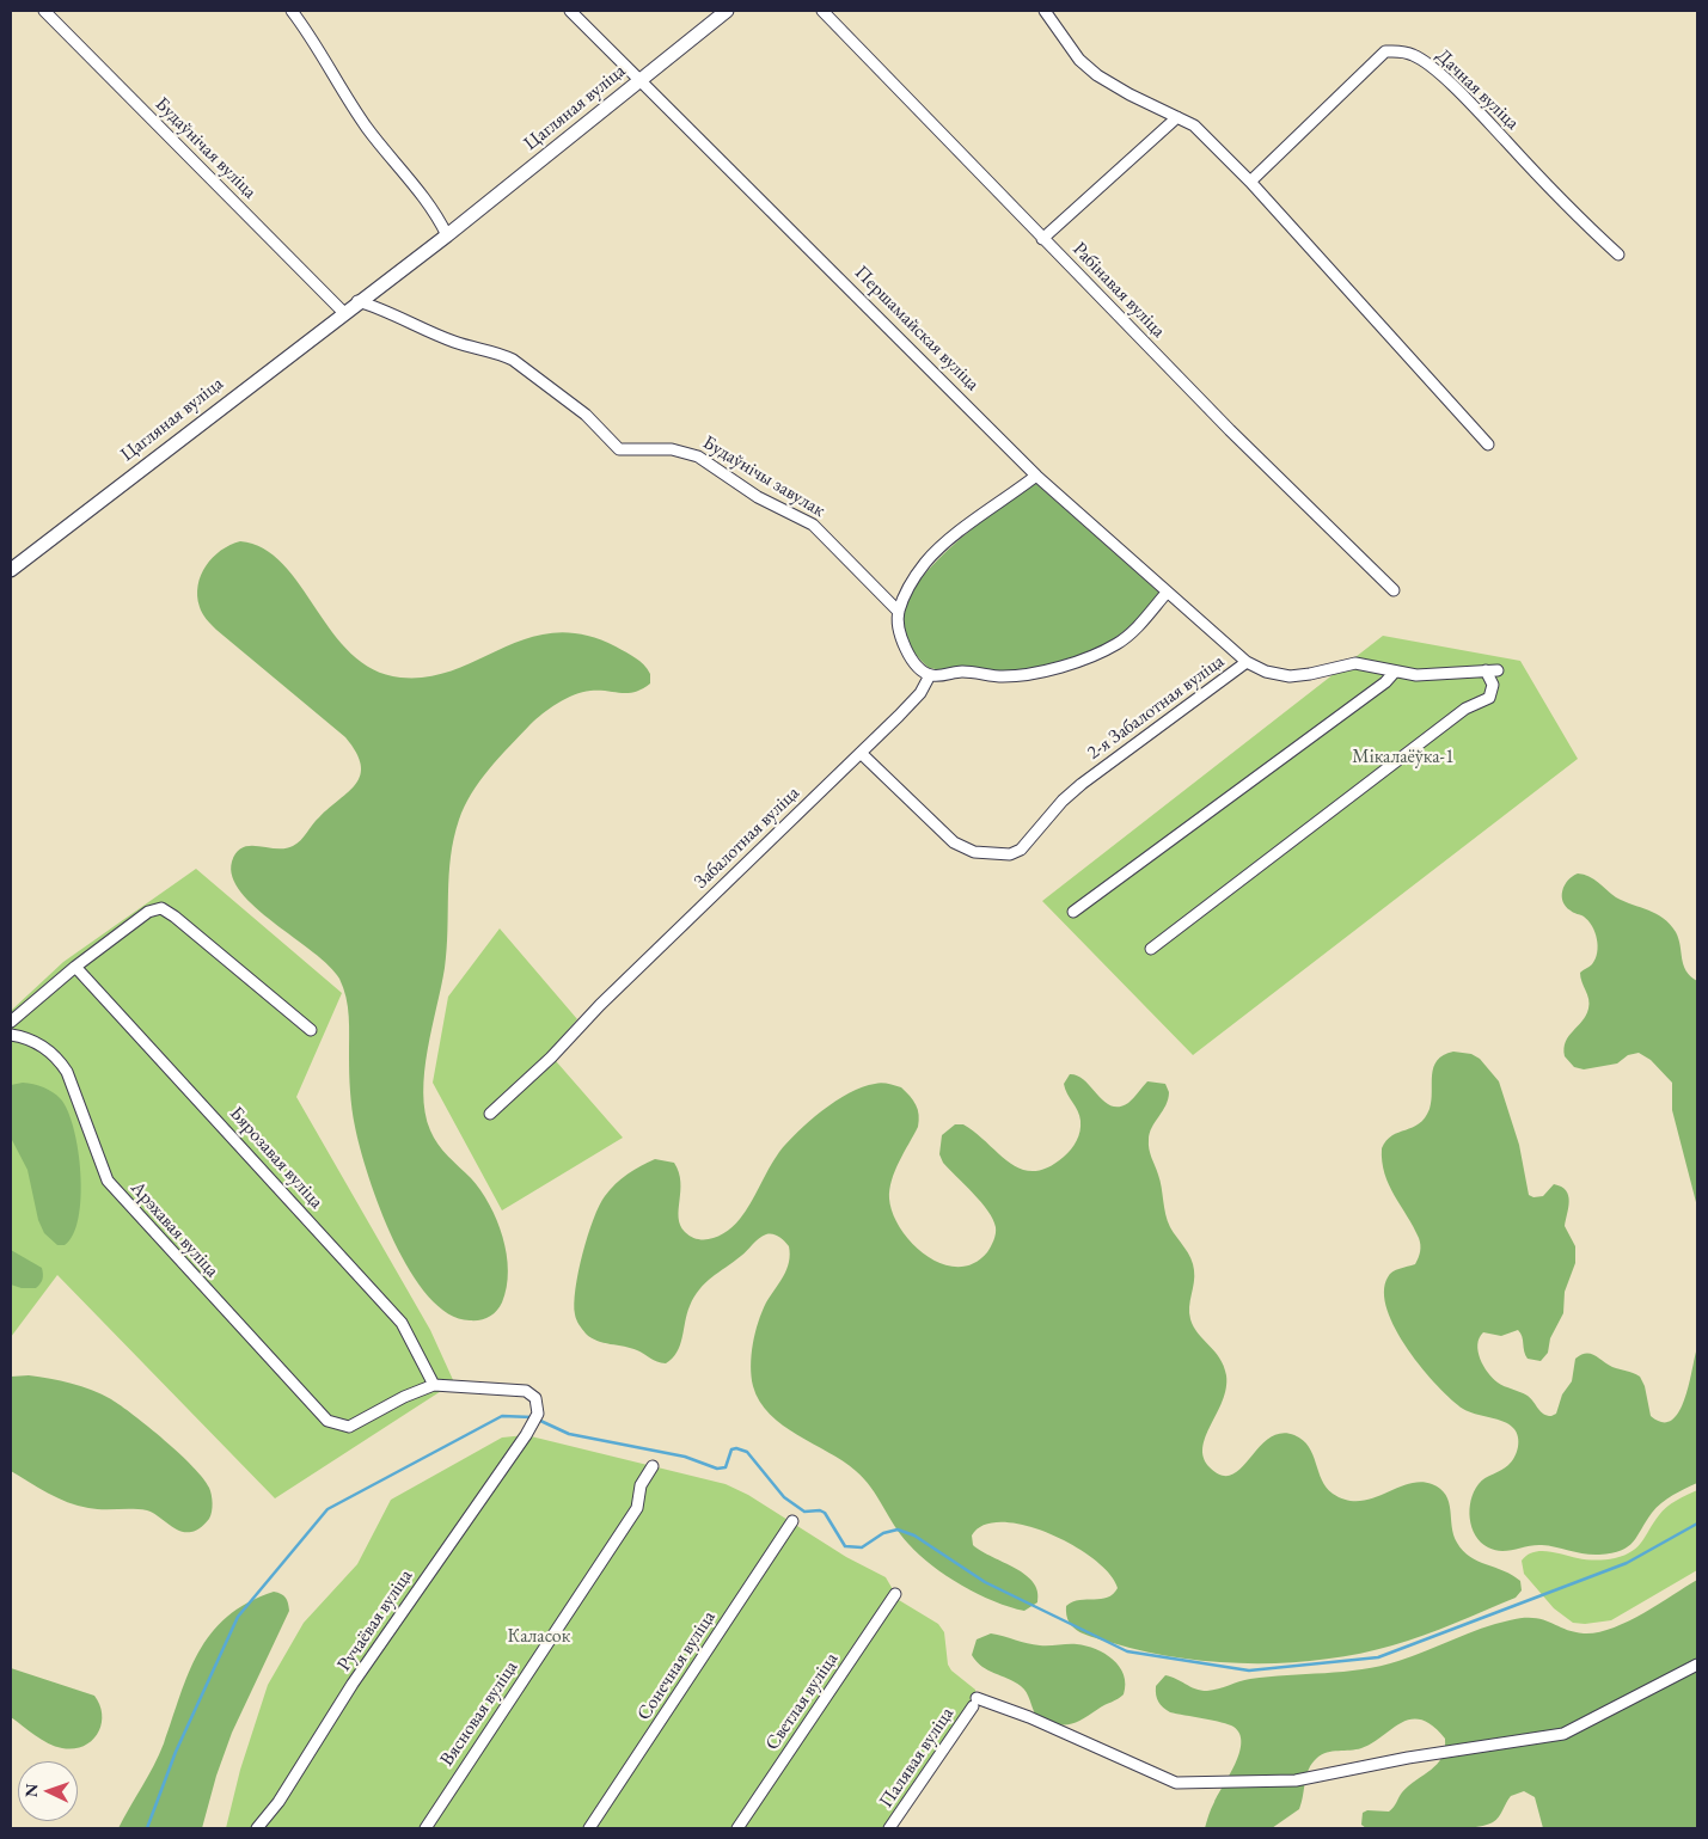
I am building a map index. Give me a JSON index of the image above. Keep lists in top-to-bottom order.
{
  "streets": {
    "street": [
      "Дачная вуліца",
      "Цагляная вуліца",
      "Будаўнічая вуліца",
      "Рабінавая вуліца",
      "Першамайская вуліца",
      "Будаўнічы завулак",
      "2-я Забалотная вуліца",
      "Забалотная вуліца",
      "Бярозавая вуліца",
      "Арэхавая вуліца",
      "Ручаёвая вуліца",
      "Сонечная вуліца",
      "Светлая вуліца",
      "Вясновая вуліца",
      "Палявая вуліца"
    ]
  },
  "crossings": [
    ["Цагляная вуліца", "Будаўнічая вуліца"],
    ["Цагляная вуліца", "Першамайская вуліца"],
    ["Цагляная вуліца", "Будаўнічы завулак"],
    ["Першамайская вуліца", "2-я Забалотная вуліца"],
    ["2-я Забалотная вуліца", "Забалотная вуліца"],
    ["Бярозавая вуліца", "Арэхавая вуліца"],
    ["Бярозавая вуліца", "Ручаёвая вуліца"],
    ["Арэхавая вуліца", "Ручаёвая вуліца"]
  ],
  "parks": ["Мікалаёўка-1", "Каласок"],
  "north": "left"
}
